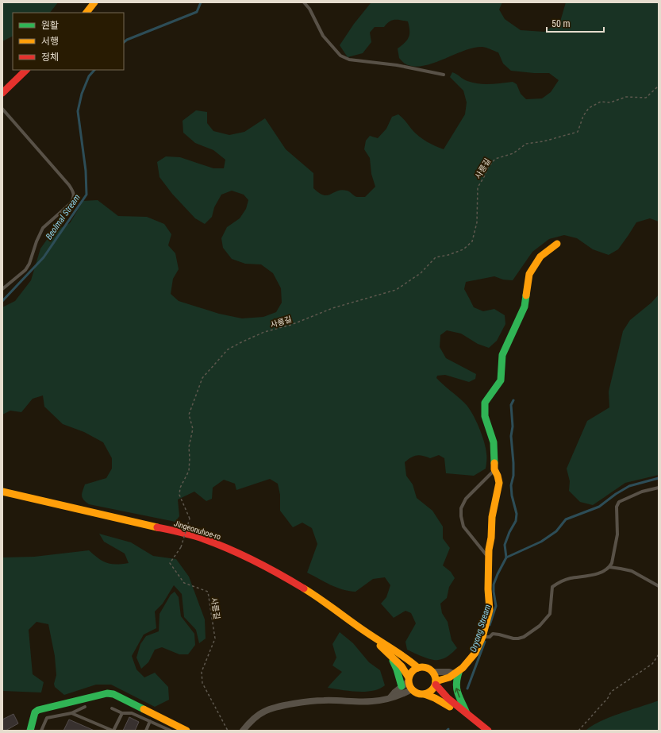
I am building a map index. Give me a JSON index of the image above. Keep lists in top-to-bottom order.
{
  "streets": {
    "main road": ["Jingeonuhoe-ro"],
    "path": ["사릉길"]
  },
  "water": ["Beolmal Stream", "Oryong Stream"],
  "legend": ["원활", "서행", "정체"],
  "scale_bar": "50 m"
}
